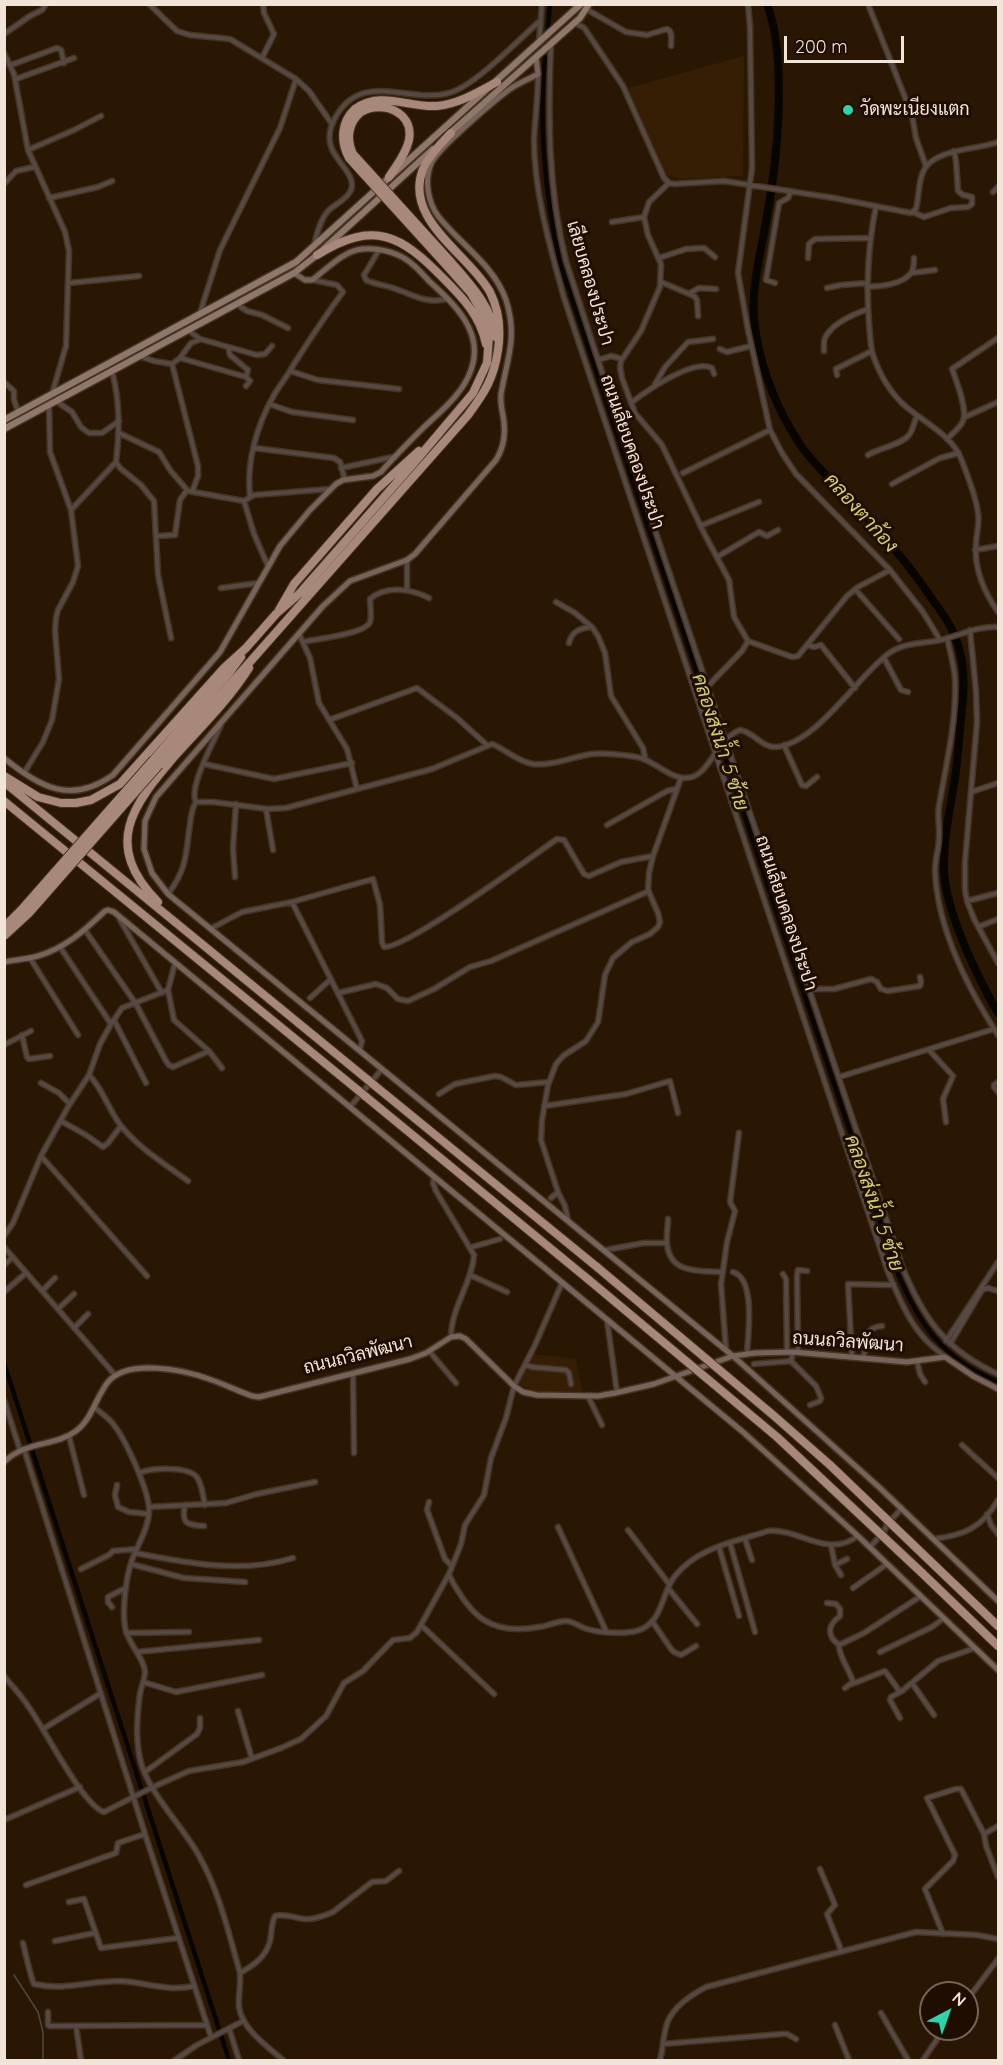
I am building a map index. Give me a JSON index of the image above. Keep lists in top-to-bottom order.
{
  "streets": {
    "main road": ["ถนนเลียบคลองประปา", "ถนนถวิลพัฒนา"],
    "street": ["เลียบคลองประปา"]
  },
  "crossings": [
    ["ถนนเลียบคลองประปา", "ถนนถวิลพัฒนา"]
  ],
  "water": ["คลองตาก้อง", "คลองส่งน้ำ 5 ซ้าย"],
  "places": ["วัดพะเนียงแตก"],
  "scale_bar": "200 m",
  "north": "top right"
}
